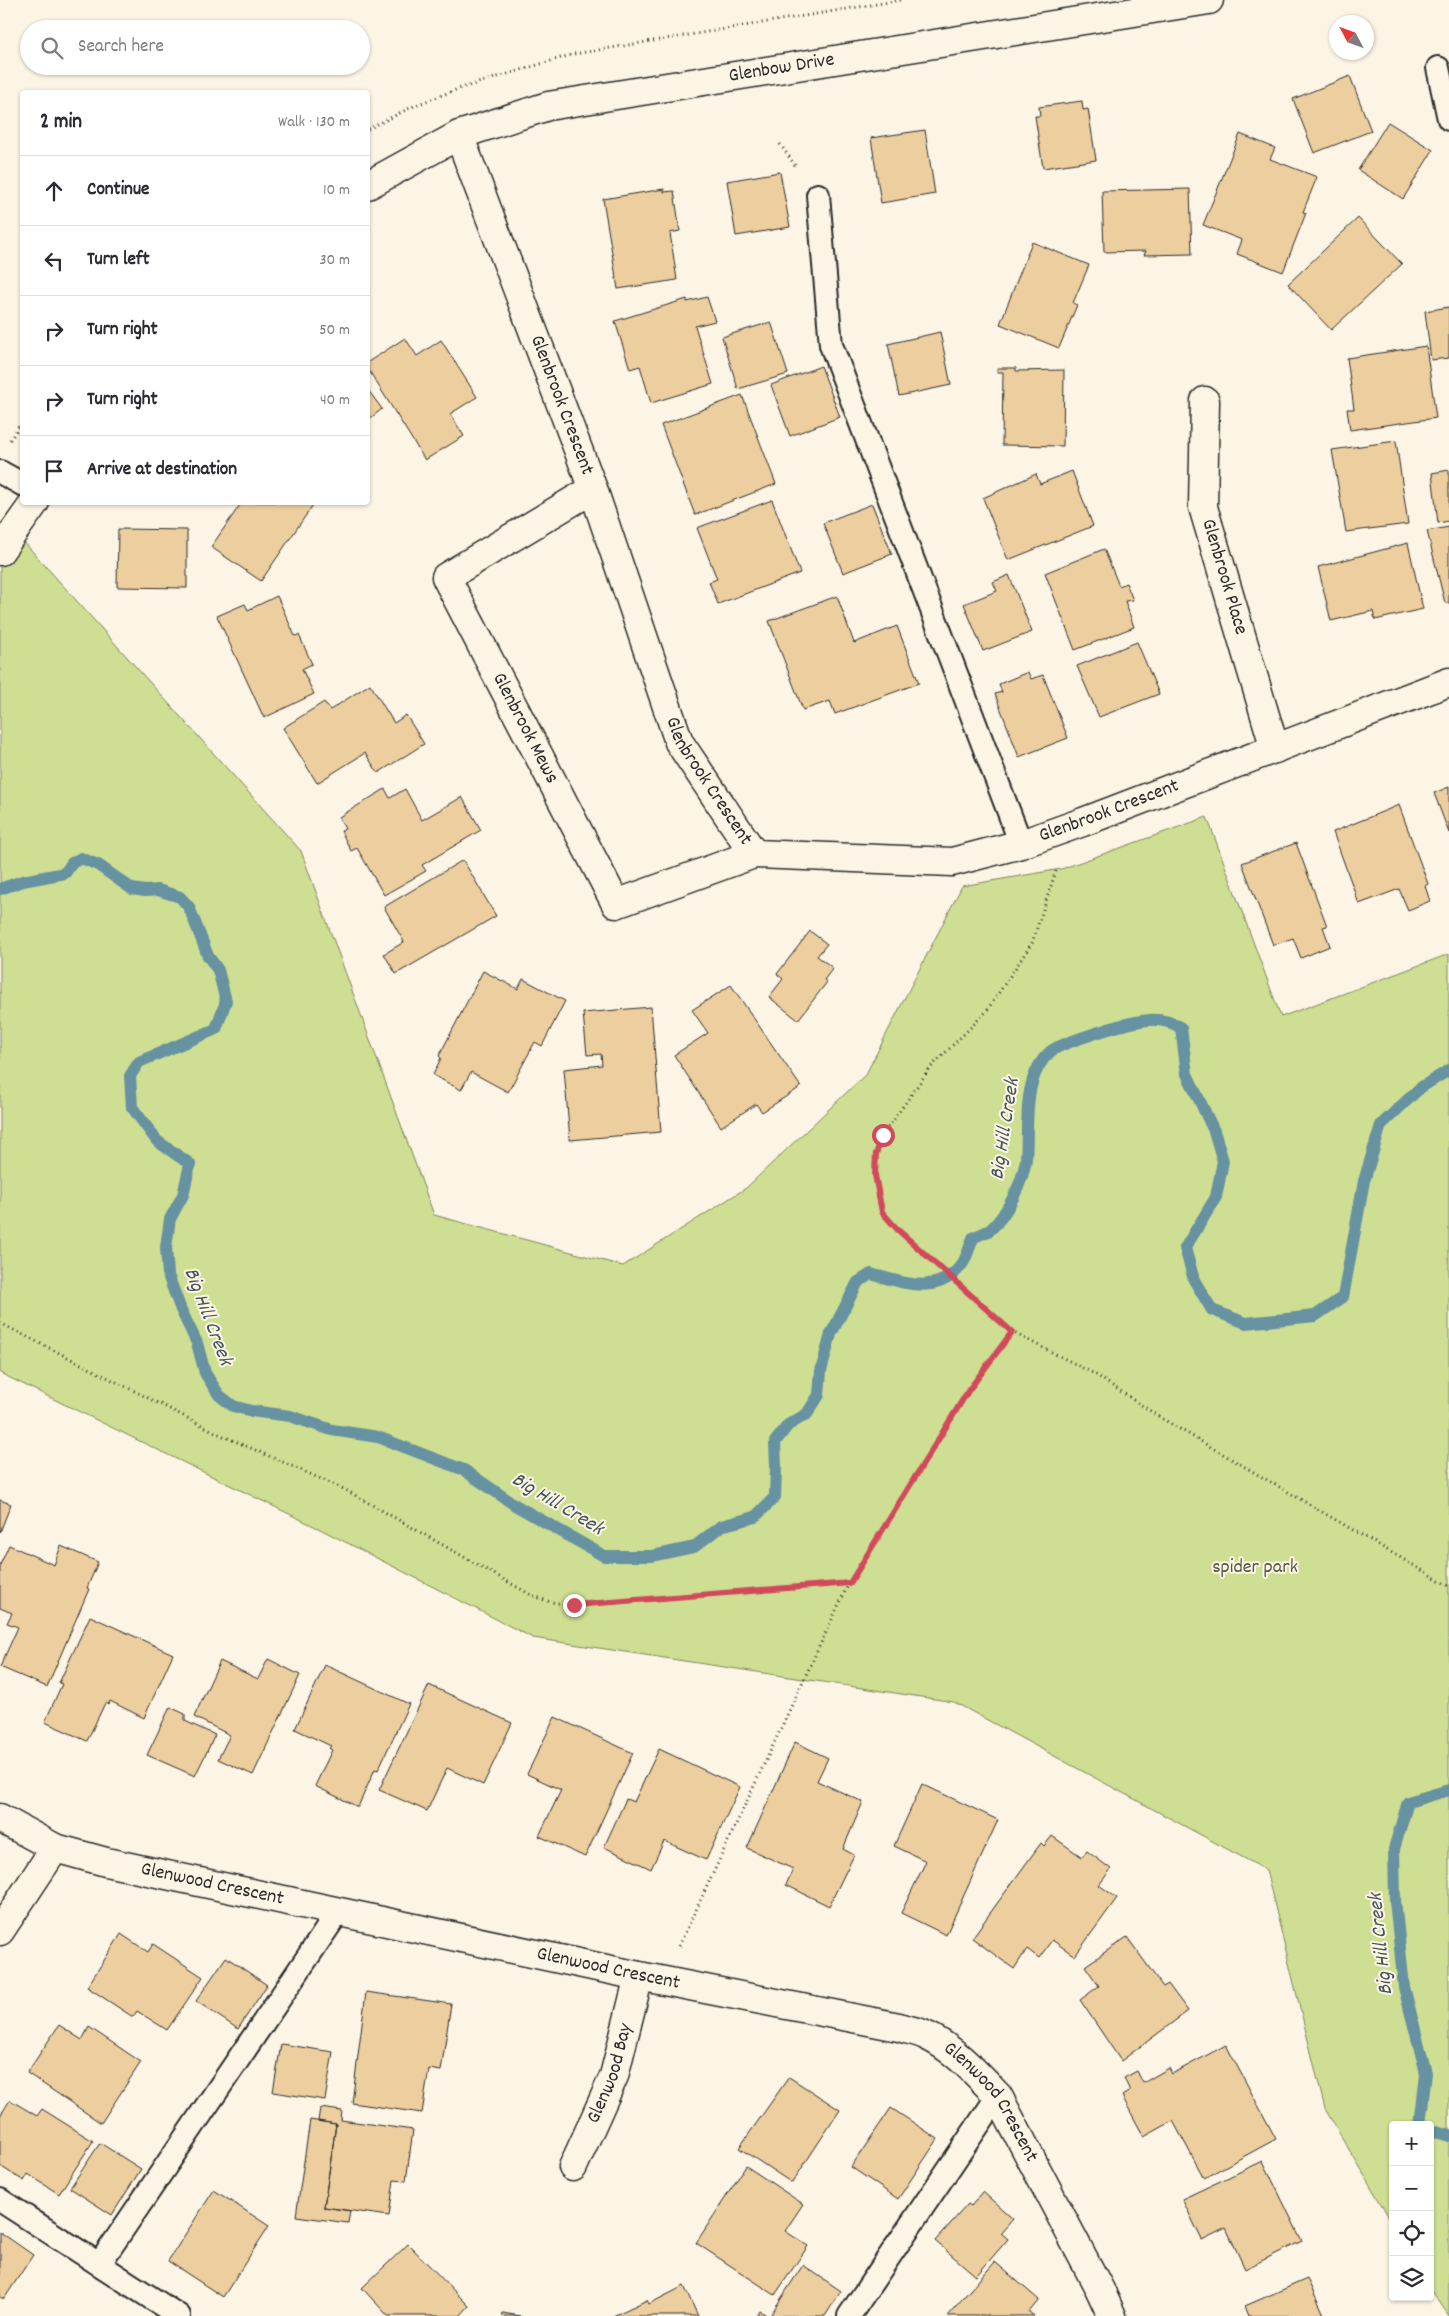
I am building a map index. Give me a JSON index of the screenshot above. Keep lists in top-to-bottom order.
{
  "streets": {
    "street": [
      "Glenbow Drive",
      "Glenbrook Crescent",
      "Glenbrook Place",
      "Glenbrook Mews",
      "Glenwood Crescent",
      "Glenwood Bay"
    ]
  },
  "crossings": [
    ["Glenbow Drive", "Glenbrook Crescent"],
    ["Glenbrook Crescent", "Glenbrook Place"],
    ["Glenbrook Crescent", "Glenbrook Mews"],
    ["Glenwood Crescent", "Glenwood Bay"]
  ],
  "water": ["Big Hill Creek"],
  "parks": ["spider park"],
  "north": "top left",
  "page": {
    "search": "Search here",
    "heading": ["2 min", "Walk · 130 m"],
    "list": [
      ["Continue", "10 m"],
      ["Turn left", "30 m"],
      ["Turn right", "50 m"],
      ["Turn right", "40 m"],
      "Arrive at destination"
    ],
    "map_buttons": ["+", "−"]
  }
}
